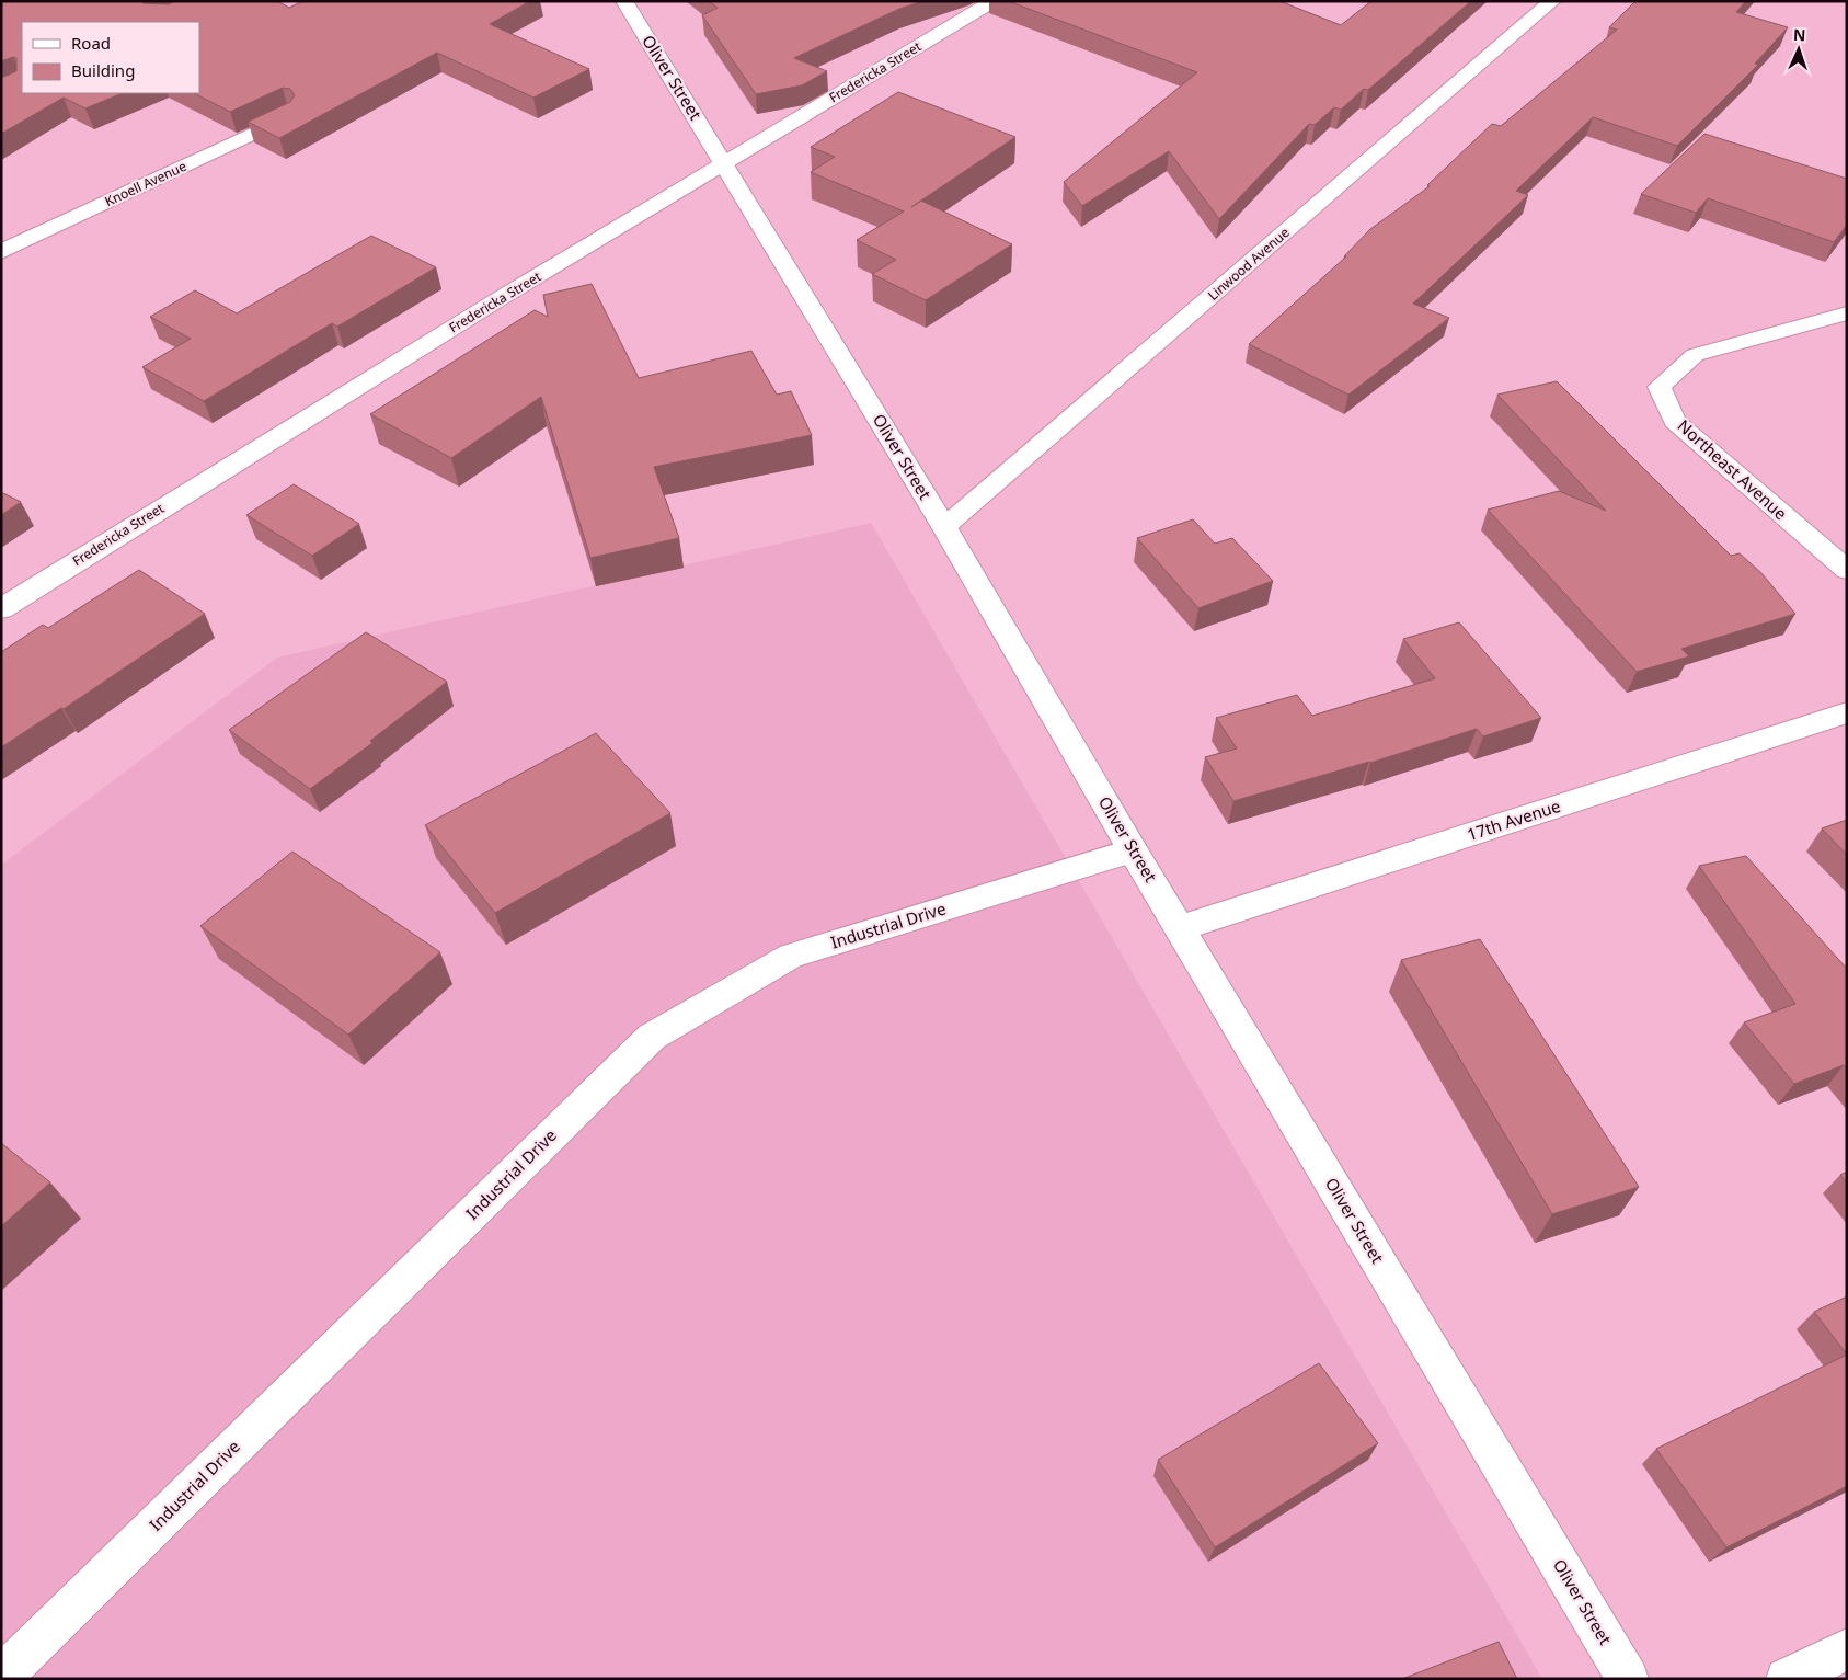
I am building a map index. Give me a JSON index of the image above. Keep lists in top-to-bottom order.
{
  "streets": {
    "street": [
      "Fredericka Street",
      "Oliver Street",
      "Knoell Avenue",
      "Linwood Avenue",
      "Northeast Avenue",
      "17th Avenue",
      "Industrial Drive"
    ]
  },
  "crossings": [
    ["Fredericka Street", "Oliver Street"],
    ["Oliver Street", "Linwood Avenue"],
    ["Oliver Street", "17th Avenue"],
    ["Oliver Street", "Industrial Drive"]
  ],
  "legend": ["Road", "Building"],
  "north": "top"
}
